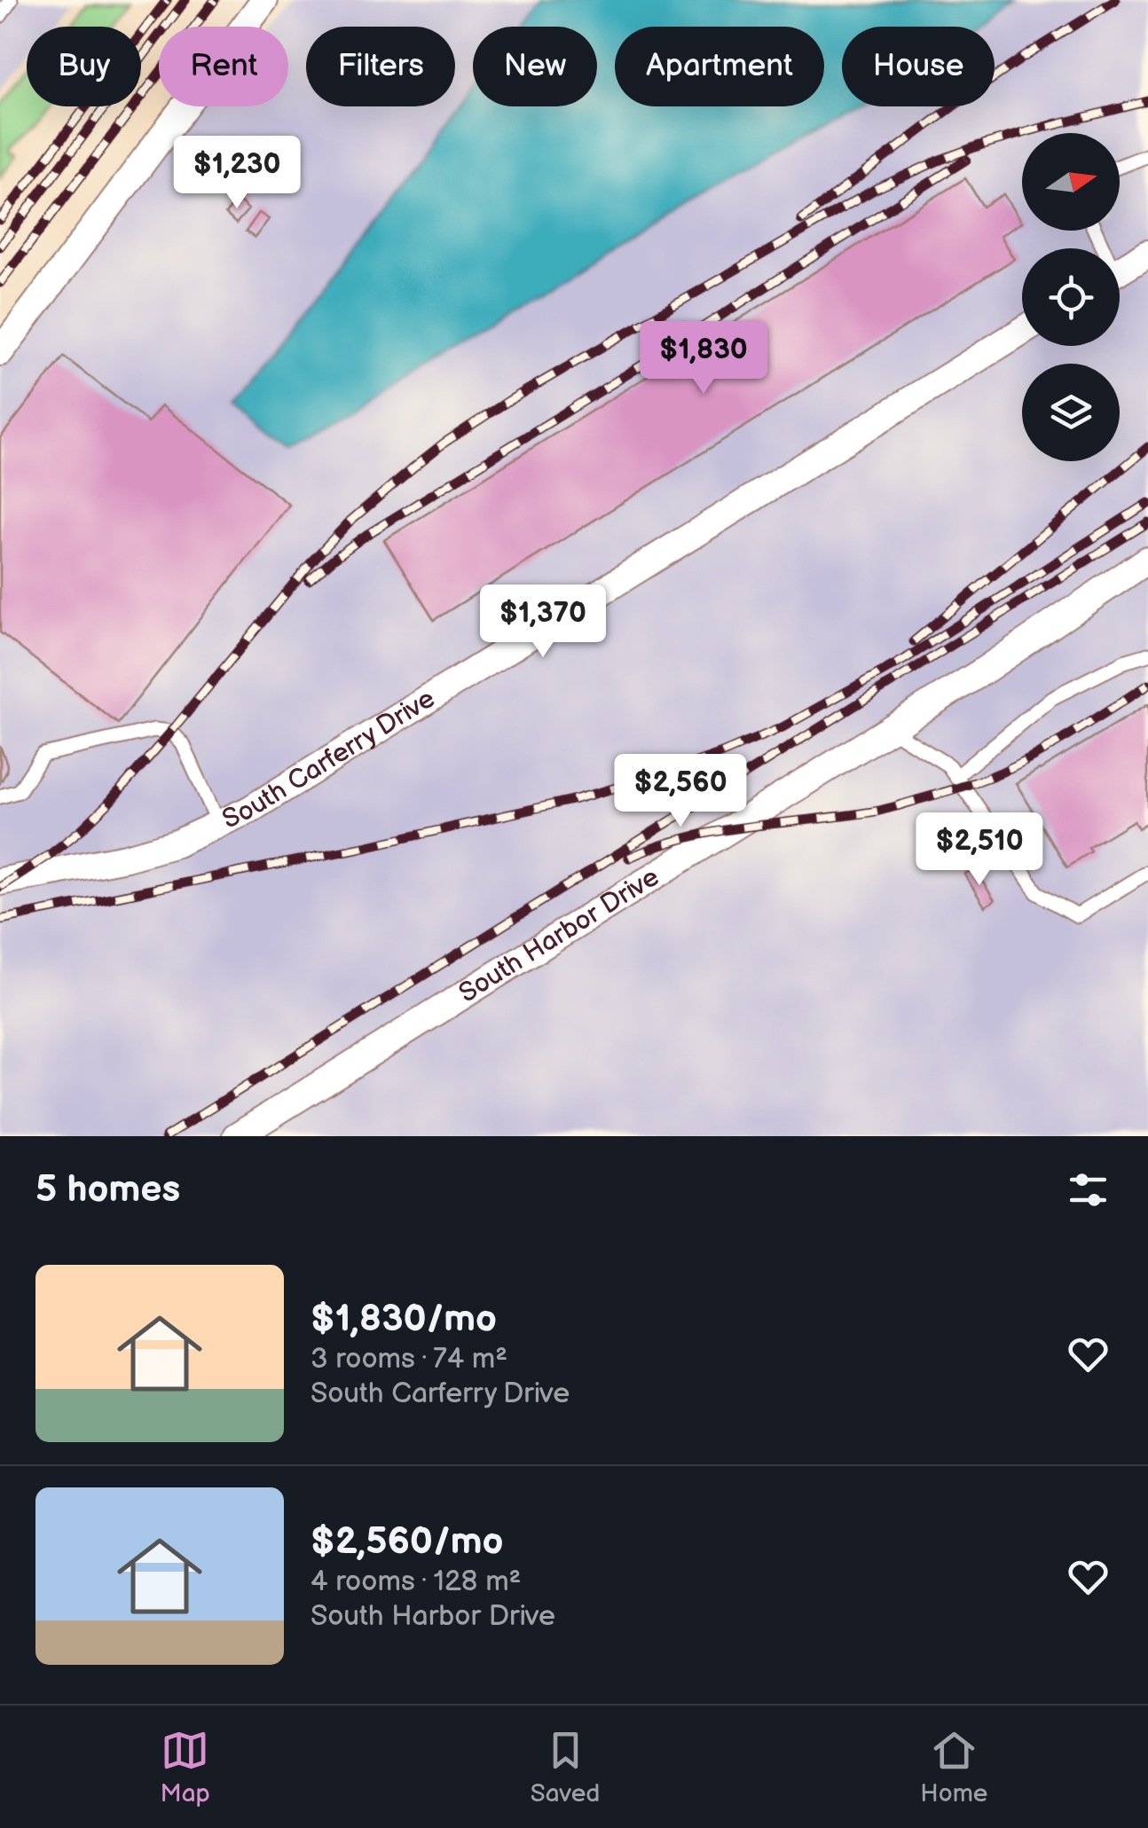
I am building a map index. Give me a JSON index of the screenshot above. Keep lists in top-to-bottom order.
{
  "streets": {
    "street": ["South Carferry Drive", "South Harbor Drive"]
  },
  "north": "right",
  "page": {
    "chip": [
      "Buy",
      "Rent",
      "Filters",
      "New",
      "Apartment",
      "House"
    ],
    "price": [
      "$1,230",
      "$1,830",
      "$1,370",
      "$2,560",
      "$2,510"
    ],
    "heading": "5 homes",
    "list": [
      {
        "name": "$1,830/mo",
        "note": "3 rooms · 74 m² · South Carferry Drive"
      },
      {
        "name": "$2,560/mo",
        "note": "4 rooms · 128 m² · South Harbor Drive"
      }
    ],
    "tabs": ["Map", "Saved", "Home"]
  }
}
